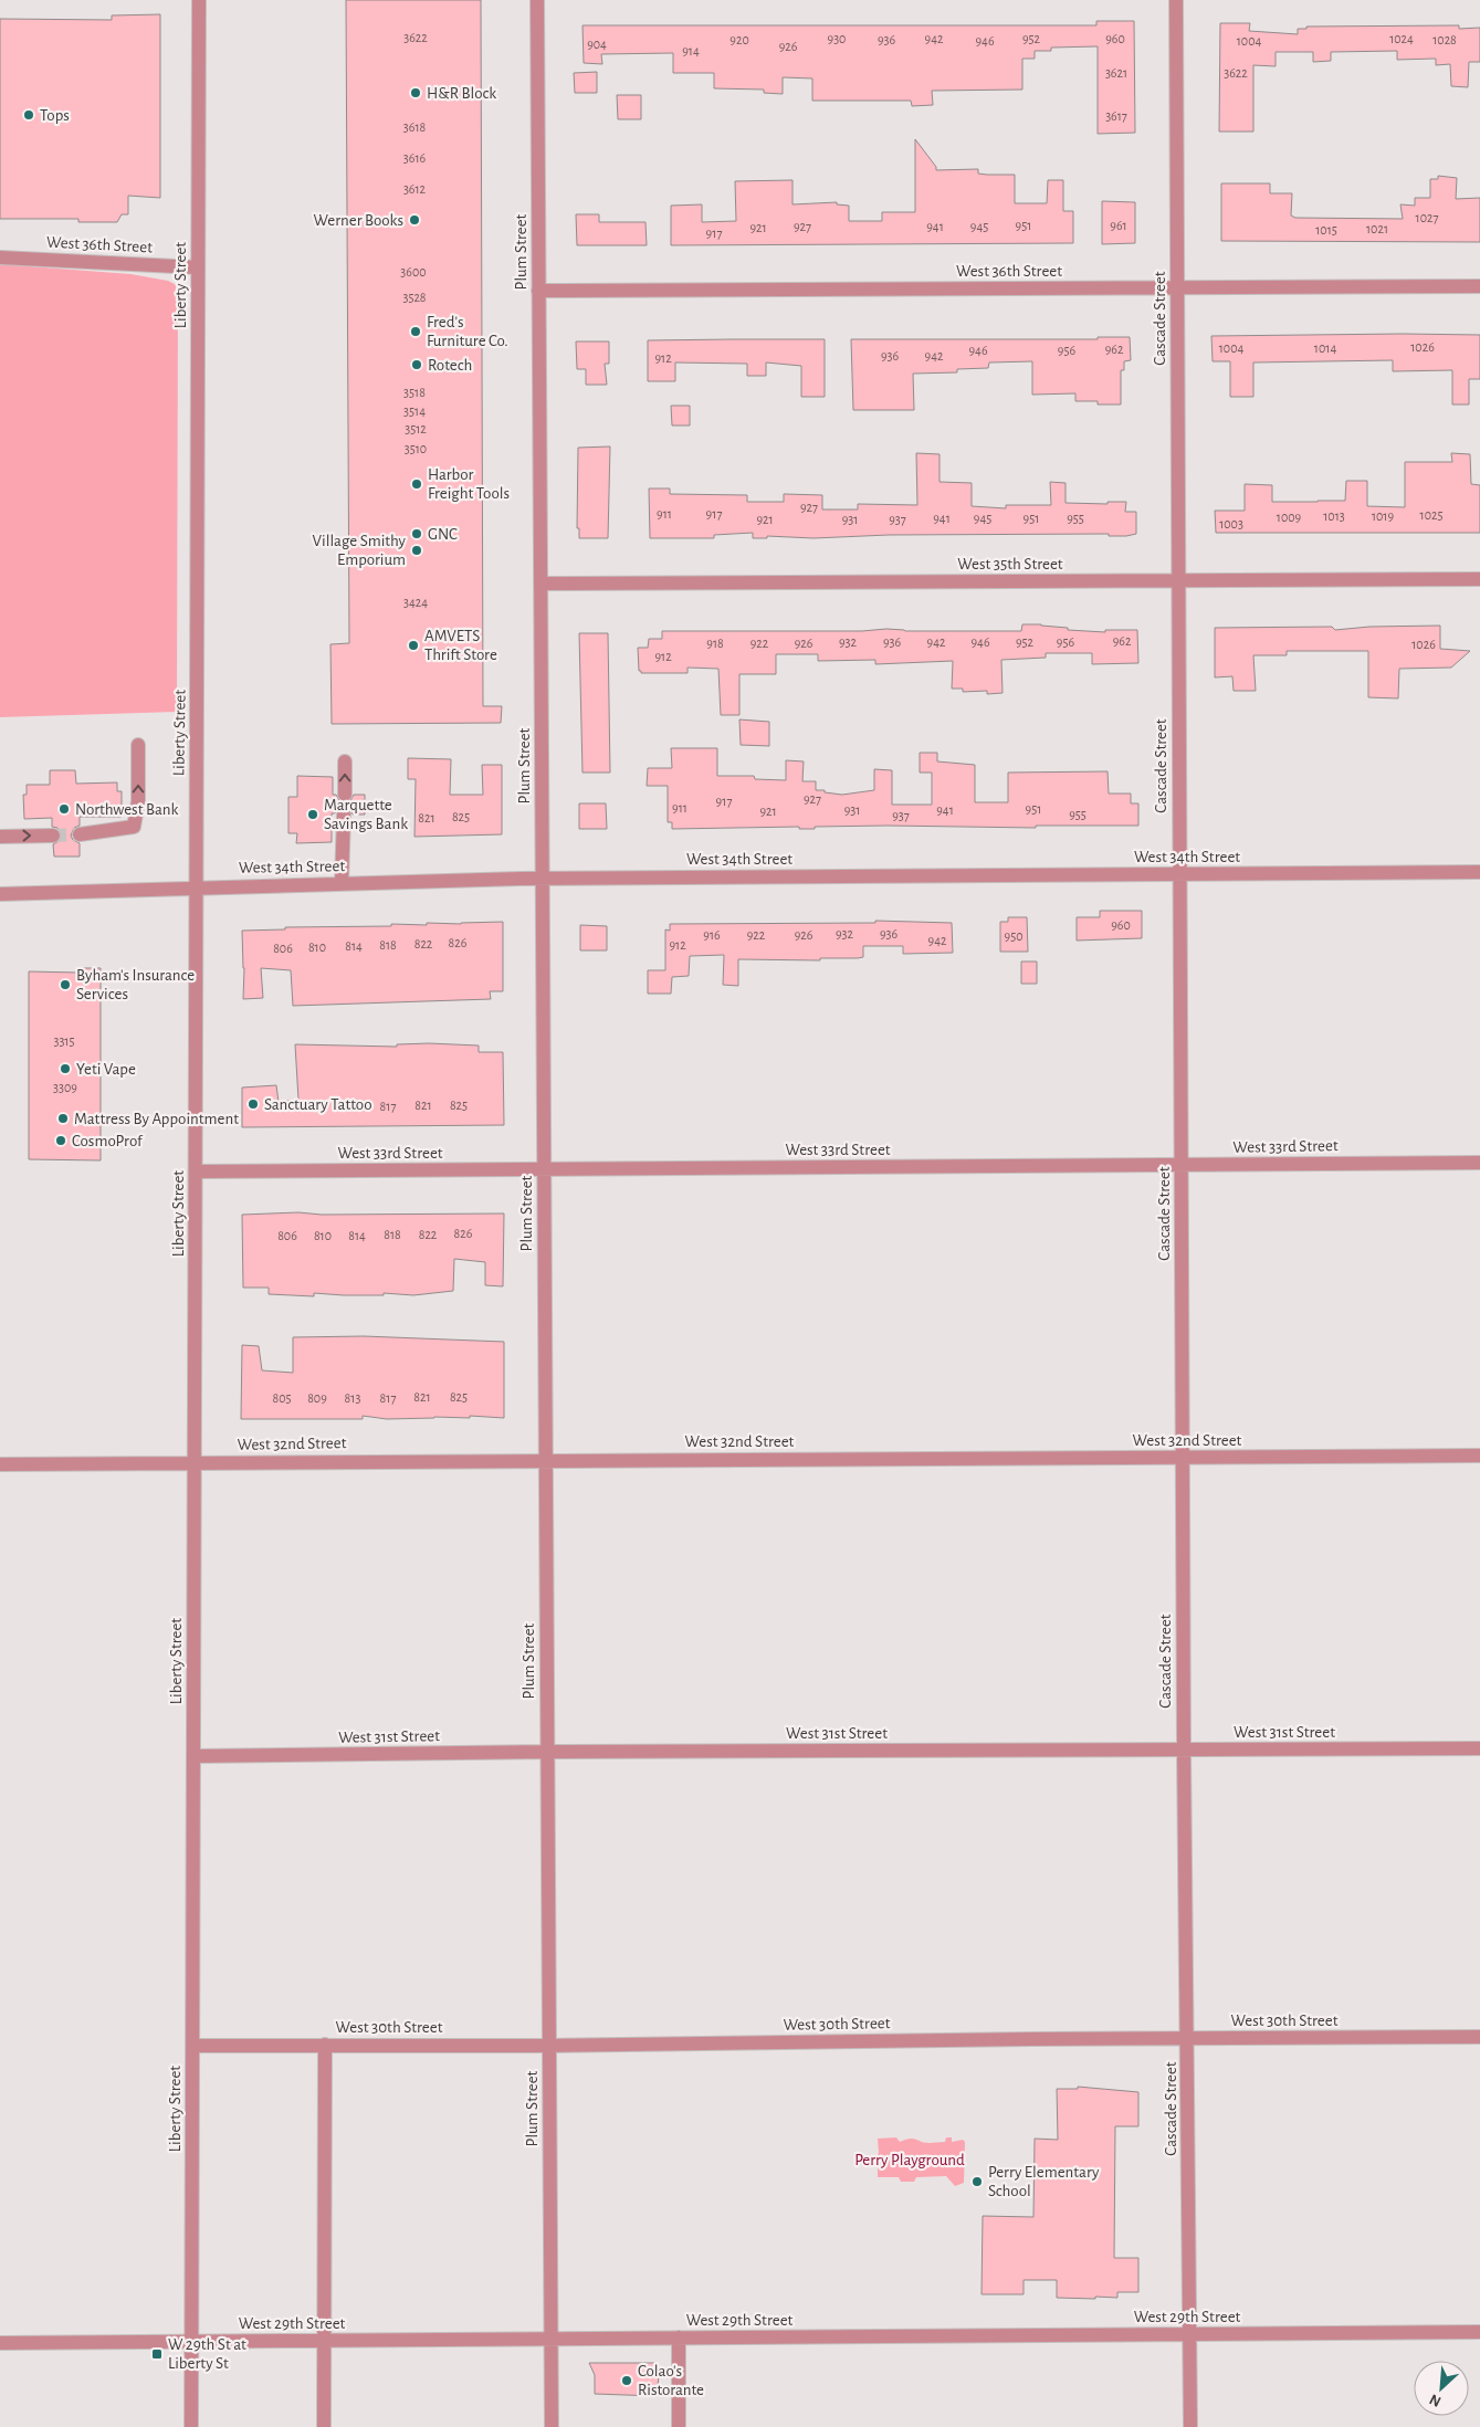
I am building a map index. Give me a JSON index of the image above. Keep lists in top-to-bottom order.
{
  "streets": {
    "street": [
      "West 36th Street",
      "Plum Street",
      "Liberty Street",
      "Cascade Street",
      "West 35th Street",
      "West 34th Street",
      "West 33rd Street",
      "West 32nd Street",
      "West 31st Street",
      "West 30th Street",
      "West 29th Street"
    ]
  },
  "crossings": [
    ["West 36th Street", "Plum Street"],
    ["West 36th Street", "Liberty Street"],
    ["West 36th Street", "Cascade Street"],
    ["Plum Street", "West 35th Street"],
    ["Plum Street", "West 34th Street"],
    ["Plum Street", "West 33rd Street"],
    ["Plum Street", "West 32nd Street"],
    ["Plum Street", "West 31st Street"],
    ["Plum Street", "West 30th Street"],
    ["Plum Street", "West 29th Street"],
    ["Liberty Street", "West 34th Street"],
    ["Liberty Street", "West 33rd Street"],
    ["Liberty Street", "West 32nd Street"],
    ["Liberty Street", "West 31st Street"],
    ["Liberty Street", "West 30th Street"],
    ["Liberty Street", "West 29th Street"],
    ["Cascade Street", "West 35th Street"],
    ["Cascade Street", "West 34th Street"],
    ["Cascade Street", "West 33rd Street"],
    ["Cascade Street", "West 32nd Street"],
    ["Cascade Street", "West 31st Street"],
    ["Cascade Street", "West 30th Street"],
    ["Cascade Street", "West 29th Street"]
  ],
  "parks": ["Perry Playground"],
  "places": {
    "other": [
      "H&R Block",
      "Tops",
      "Werner Books",
      "Fred's Furniture Co.",
      "Rotech",
      "Harbor Freight Tools",
      "GNC",
      "Village Smithy Emporium",
      "AMVETS Thrift Store",
      "Northwest Bank",
      "Marquette Savings Bank",
      "Byham's Insurance Services",
      "Yeti Vape",
      "Sanctuary Tattoo",
      "Mattress By Appointment",
      "CosmoProf",
      "Perry Elementary School",
      "Colao's Ristorante"
    ],
    "transit": ["W 29th St at Liberty St"]
  },
  "house_numbers": [
    "3622",
    "930",
    "942",
    "952",
    "960",
    "1024",
    "920",
    "936",
    "1028",
    "946",
    "1004",
    "904",
    "926",
    "914",
    "3621",
    "3622",
    "3617",
    "3618",
    "3616",
    "3612",
    "1027",
    "951",
    "961",
    "927",
    "941",
    "945",
    "921",
    "1021",
    "1015",
    "917",
    "3600",
    "3528",
    "1026",
    "1004",
    "1014",
    "962",
    "946",
    "956",
    "936",
    "942",
    "912",
    "3518",
    "3514",
    "3512",
    "3510",
    "927",
    "911",
    "917",
    "1025",
    "1013",
    "1019",
    "1009",
    "941",
    "945",
    "951",
    "955",
    "921",
    "931",
    "937",
    "1003",
    "3424",
    "962",
    "932",
    "936",
    "942",
    "946",
    "952",
    "956",
    "918",
    "922",
    "926",
    "1026",
    "912",
    "927",
    "917",
    "911",
    "951",
    "931",
    "941",
    "921",
    "955",
    "937",
    "825",
    "821",
    "960",
    "932",
    "936",
    "916",
    "922",
    "926",
    "950",
    "942",
    "826",
    "822",
    "818",
    "912",
    "814",
    "810",
    "806",
    "3315",
    "3309",
    "821",
    "825",
    "817",
    "826",
    "818",
    "822",
    "806",
    "810",
    "814",
    "821",
    "825",
    "805",
    "809",
    "813",
    "817"
  ],
  "north": "bottom left"
}
